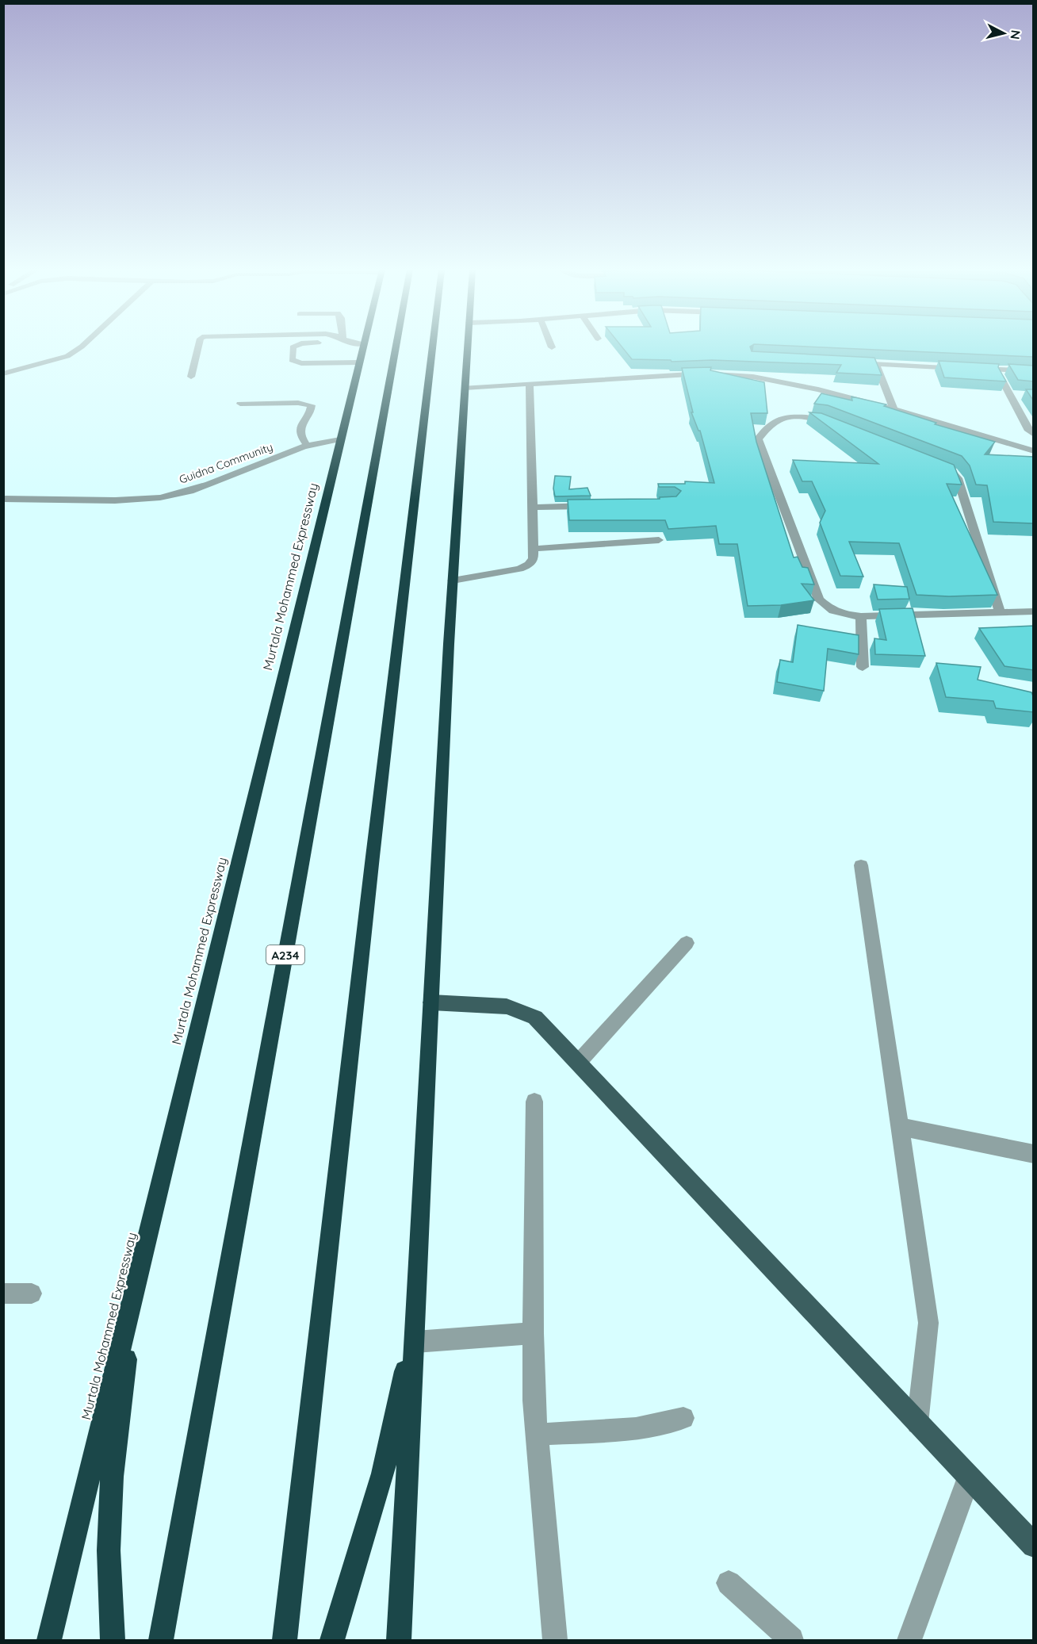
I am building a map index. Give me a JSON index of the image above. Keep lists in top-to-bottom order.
{
  "streets": {
    "highway": ["Murtala Mohammed Expressway", "A234"],
    "street": ["Guidna Community"]
  },
  "crossings": [
    ["Guidna Community", "Murtala Mohammed Expressway"]
  ],
  "north": "right"
}
